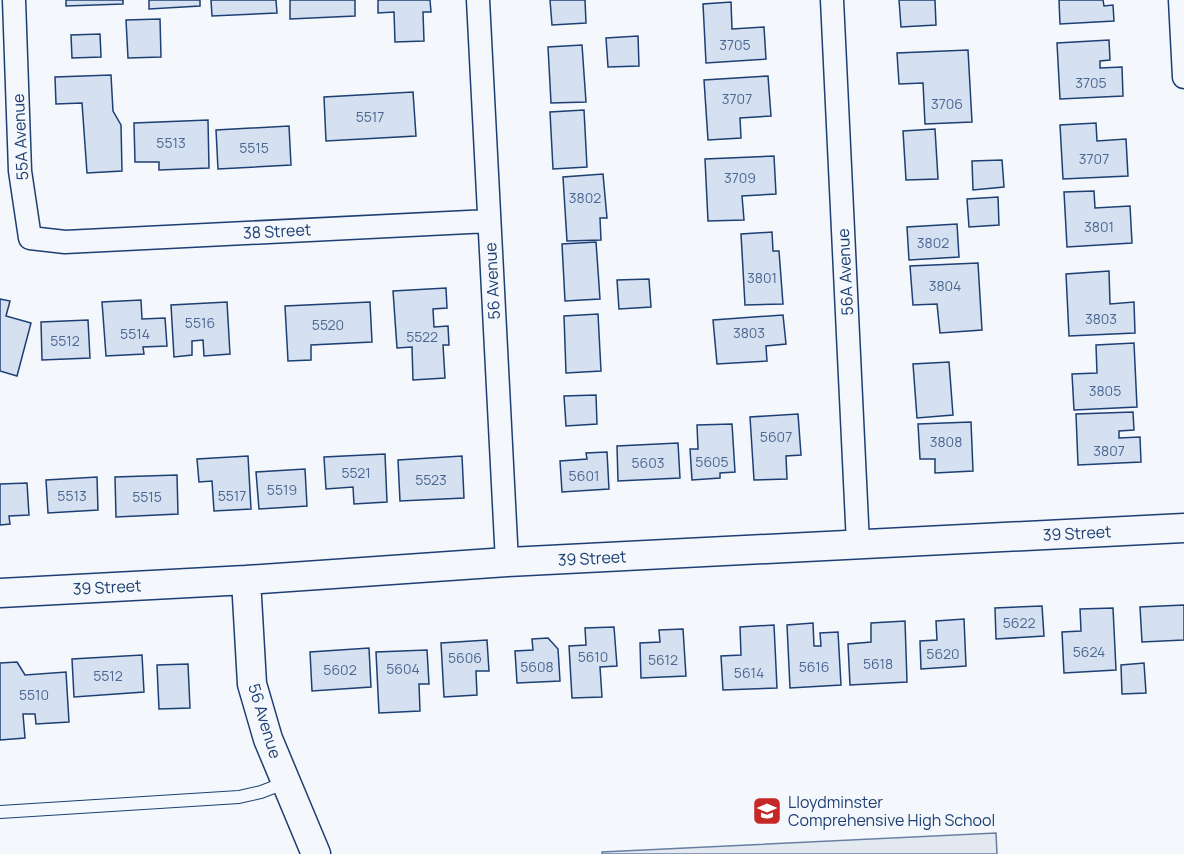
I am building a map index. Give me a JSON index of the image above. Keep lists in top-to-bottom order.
{
  "streets": {
    "street": [
      "55A Avenue",
      "38 Street",
      "56A Avenue",
      "56 Avenue",
      "39 Street"
    ]
  },
  "crossings": [
    ["55A Avenue", "38 Street"],
    ["38 Street", "56 Avenue"],
    ["56A Avenue", "39 Street"],
    ["56 Avenue", "39 Street"]
  ],
  "places": {
    "school or university": ["Lloydminster Comprehensive High School"]
  },
  "house_numbers": [
    "3705",
    "3705",
    "3707",
    "3706",
    "5517",
    "5513",
    "5515",
    "3707",
    "3709",
    "3802",
    "3801",
    "3802",
    "3801",
    "3804",
    "3803",
    "5516",
    "5520",
    "3803",
    "5514",
    "5522",
    "5512",
    "3805",
    "5607",
    "3808",
    "3807",
    "5605",
    "5603",
    "5521",
    "5601",
    "5523",
    "5519",
    "5513",
    "5517",
    "5515",
    "5622",
    "5624",
    "5620",
    "5610",
    "5606",
    "5612",
    "5618",
    "5608",
    "5616",
    "5604",
    "5602",
    "5614",
    "5512",
    "5510"
  ]
}
